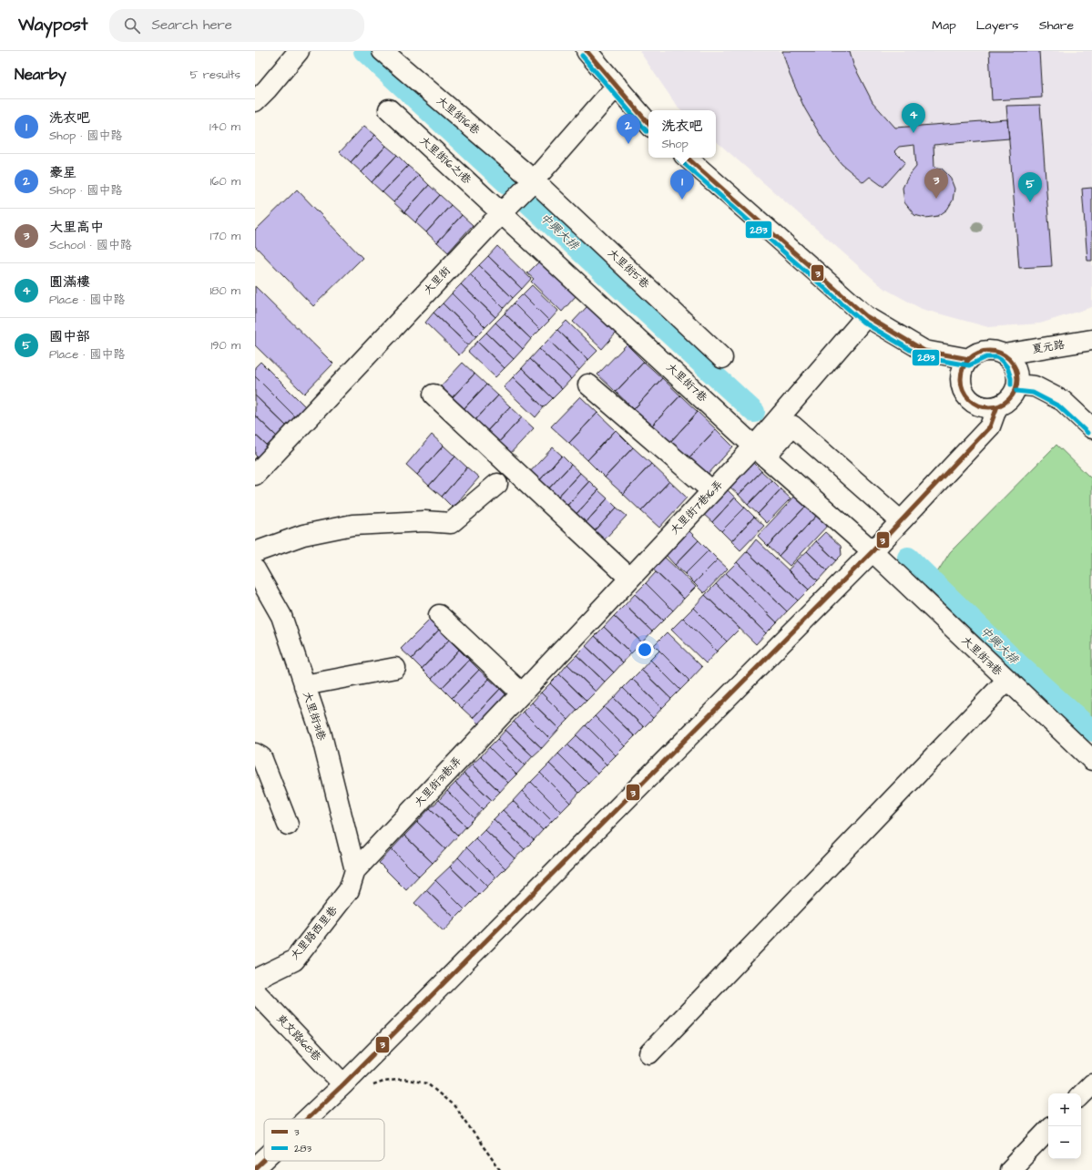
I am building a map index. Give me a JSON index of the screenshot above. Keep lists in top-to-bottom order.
{
  "streets": {
    "street": [
      "大里街16巷",
      "大里街16之1巷",
      "大里街5巷",
      "大里街",
      "夏元路",
      "大里街7巷",
      "大里街7巷16弄",
      "大里街31巷",
      "大里街31巷1弄",
      "大里路西里巷",
      "爽文路168巷"
    ]
  },
  "crossings": [
    ["大里街16巷", "大里街5巷"],
    ["大里街16巷", "大里街"],
    ["大里街16之1巷", "大里街"],
    ["大里街16之1巷", "大里街7巷"],
    ["大里街5巷", "大里街"],
    ["大里街", "大里街7巷"],
    ["大里街7巷", "大里街7巷16弄"],
    ["大里街7巷", "大里街31巷"],
    ["大里街7巷16弄", "大里街31巷1弄"],
    ["大里街31巷", "大里街31巷1弄"],
    ["大里街31巷", "大里路西里巷"],
    ["大里街31巷1弄", "大里路西里巷"]
  ],
  "water": ["中興大排"],
  "lines": ["transit line 3", "transit line 283"],
  "legend": ["3", "283"],
  "page": {
    "header": "Waypost",
    "search": "Search here",
    "nav": ["Map", "Layers", "Share"],
    "heading": ["Nearby", "5 results"],
    "list": [
      {
        "mark": "1",
        "name": "洗衣吧",
        "note": "Shop · 國中路",
        "value": "140 m"
      },
      {
        "mark": "2",
        "name": "豪星",
        "note": "Shop · 國中路",
        "value": "160 m"
      },
      {
        "mark": "3",
        "name": "大里高中",
        "note": "School · 國中路",
        "value": "170 m"
      },
      {
        "mark": "4",
        "name": "圓滿樓",
        "note": "Place · 國中路",
        "value": "180 m"
      },
      {
        "mark": "5",
        "name": "國中部",
        "note": "Place · 國中路",
        "value": "190 m"
      }
    ],
    "pins": [
      "4",
      "2",
      "3",
      "1",
      "5"
    ],
    "popup": ["洗衣吧", "Shop"],
    "map_buttons": ["+", "−"]
  }
}
